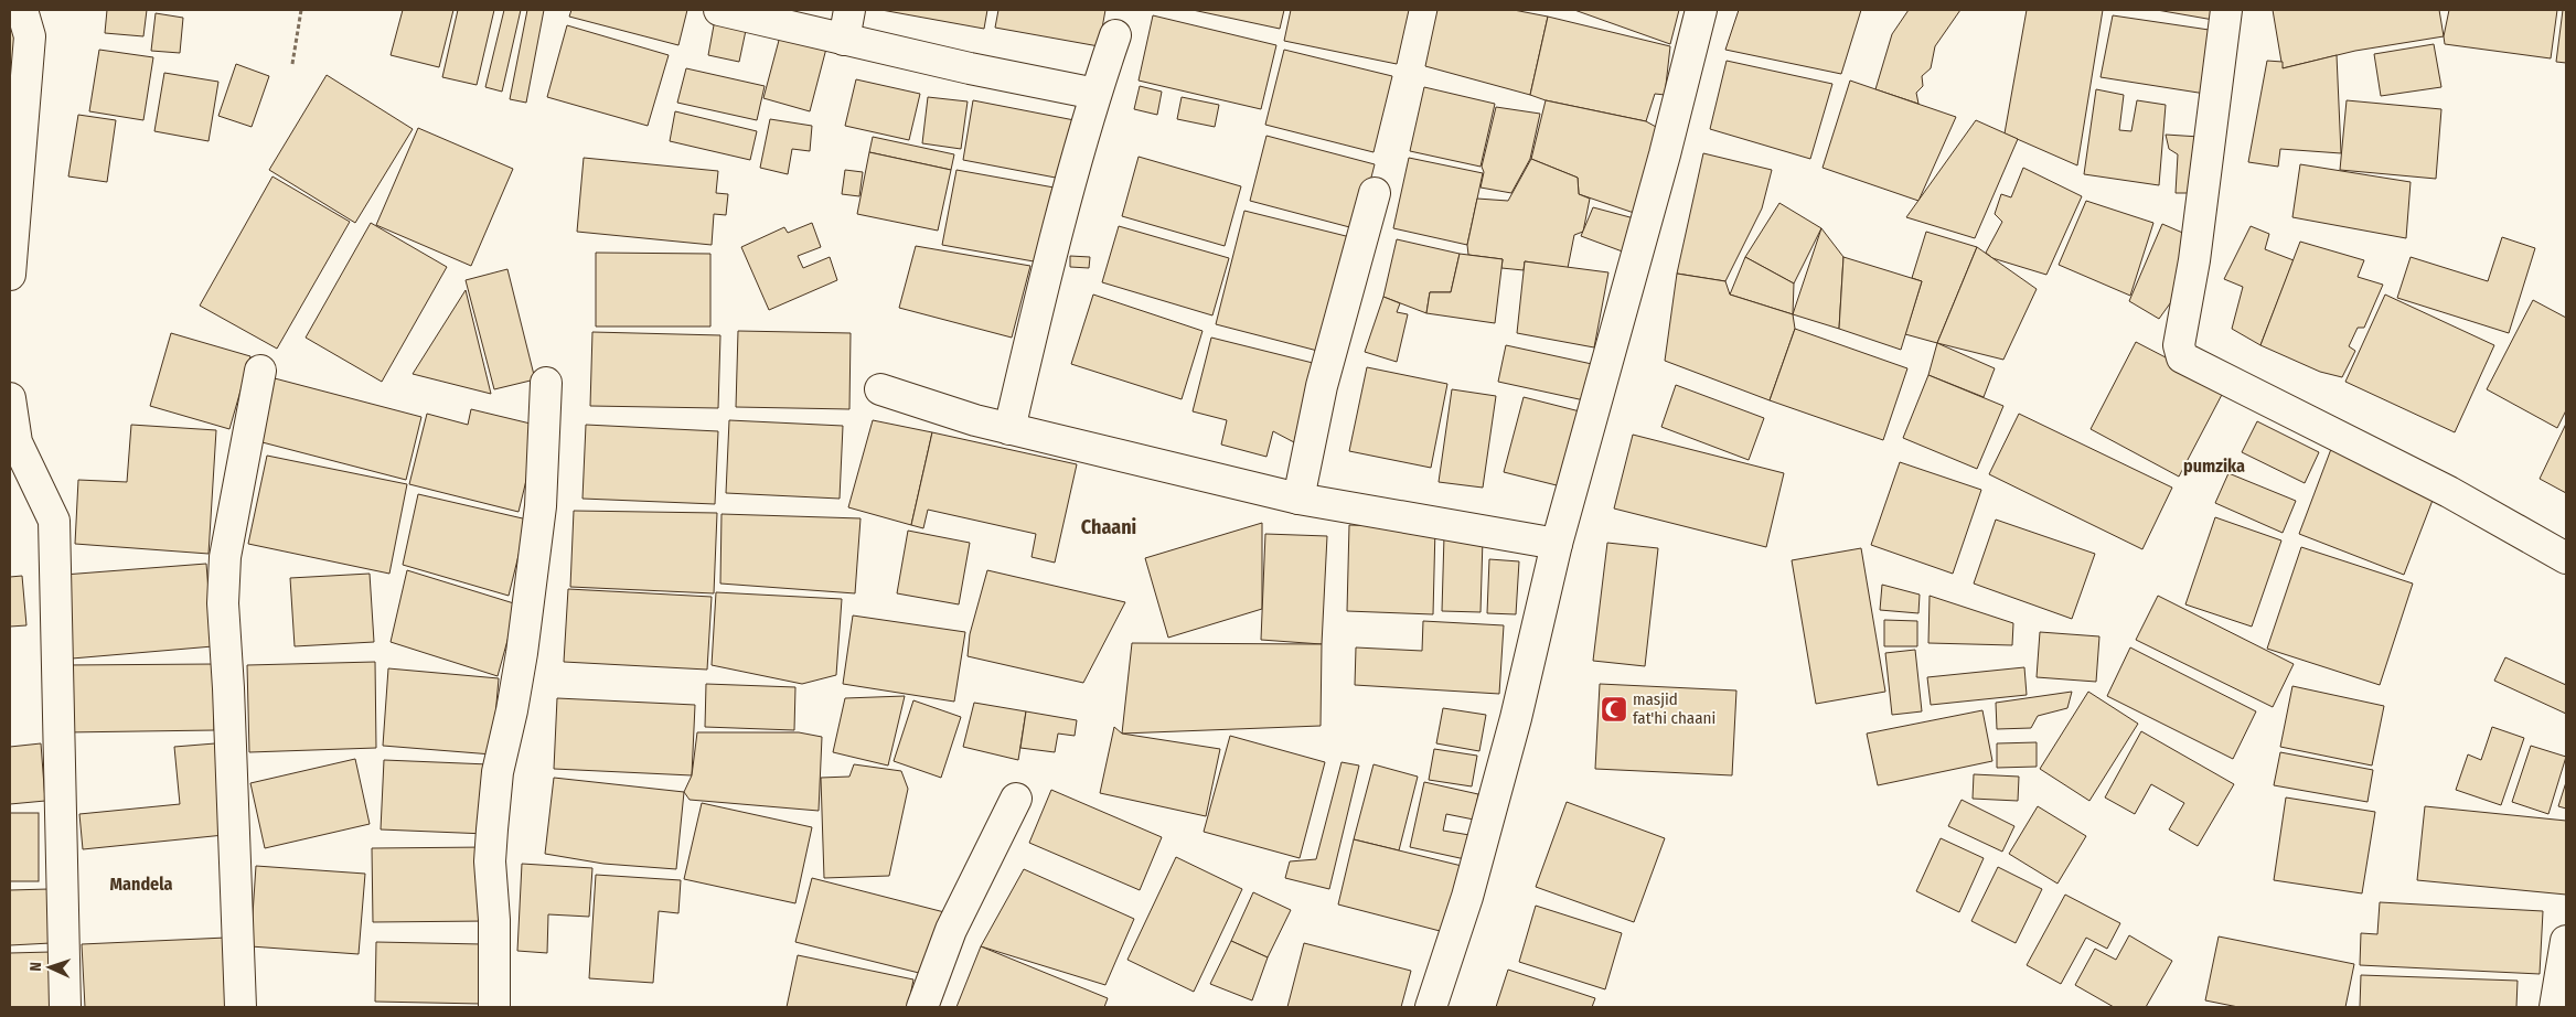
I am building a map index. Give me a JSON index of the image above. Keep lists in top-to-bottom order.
{
  "districts": ["pumzika", "Chaani", "Mandela"],
  "places": {
    "mosque": ["masjid fat'hi chaani"]
  },
  "north": "left"
}
